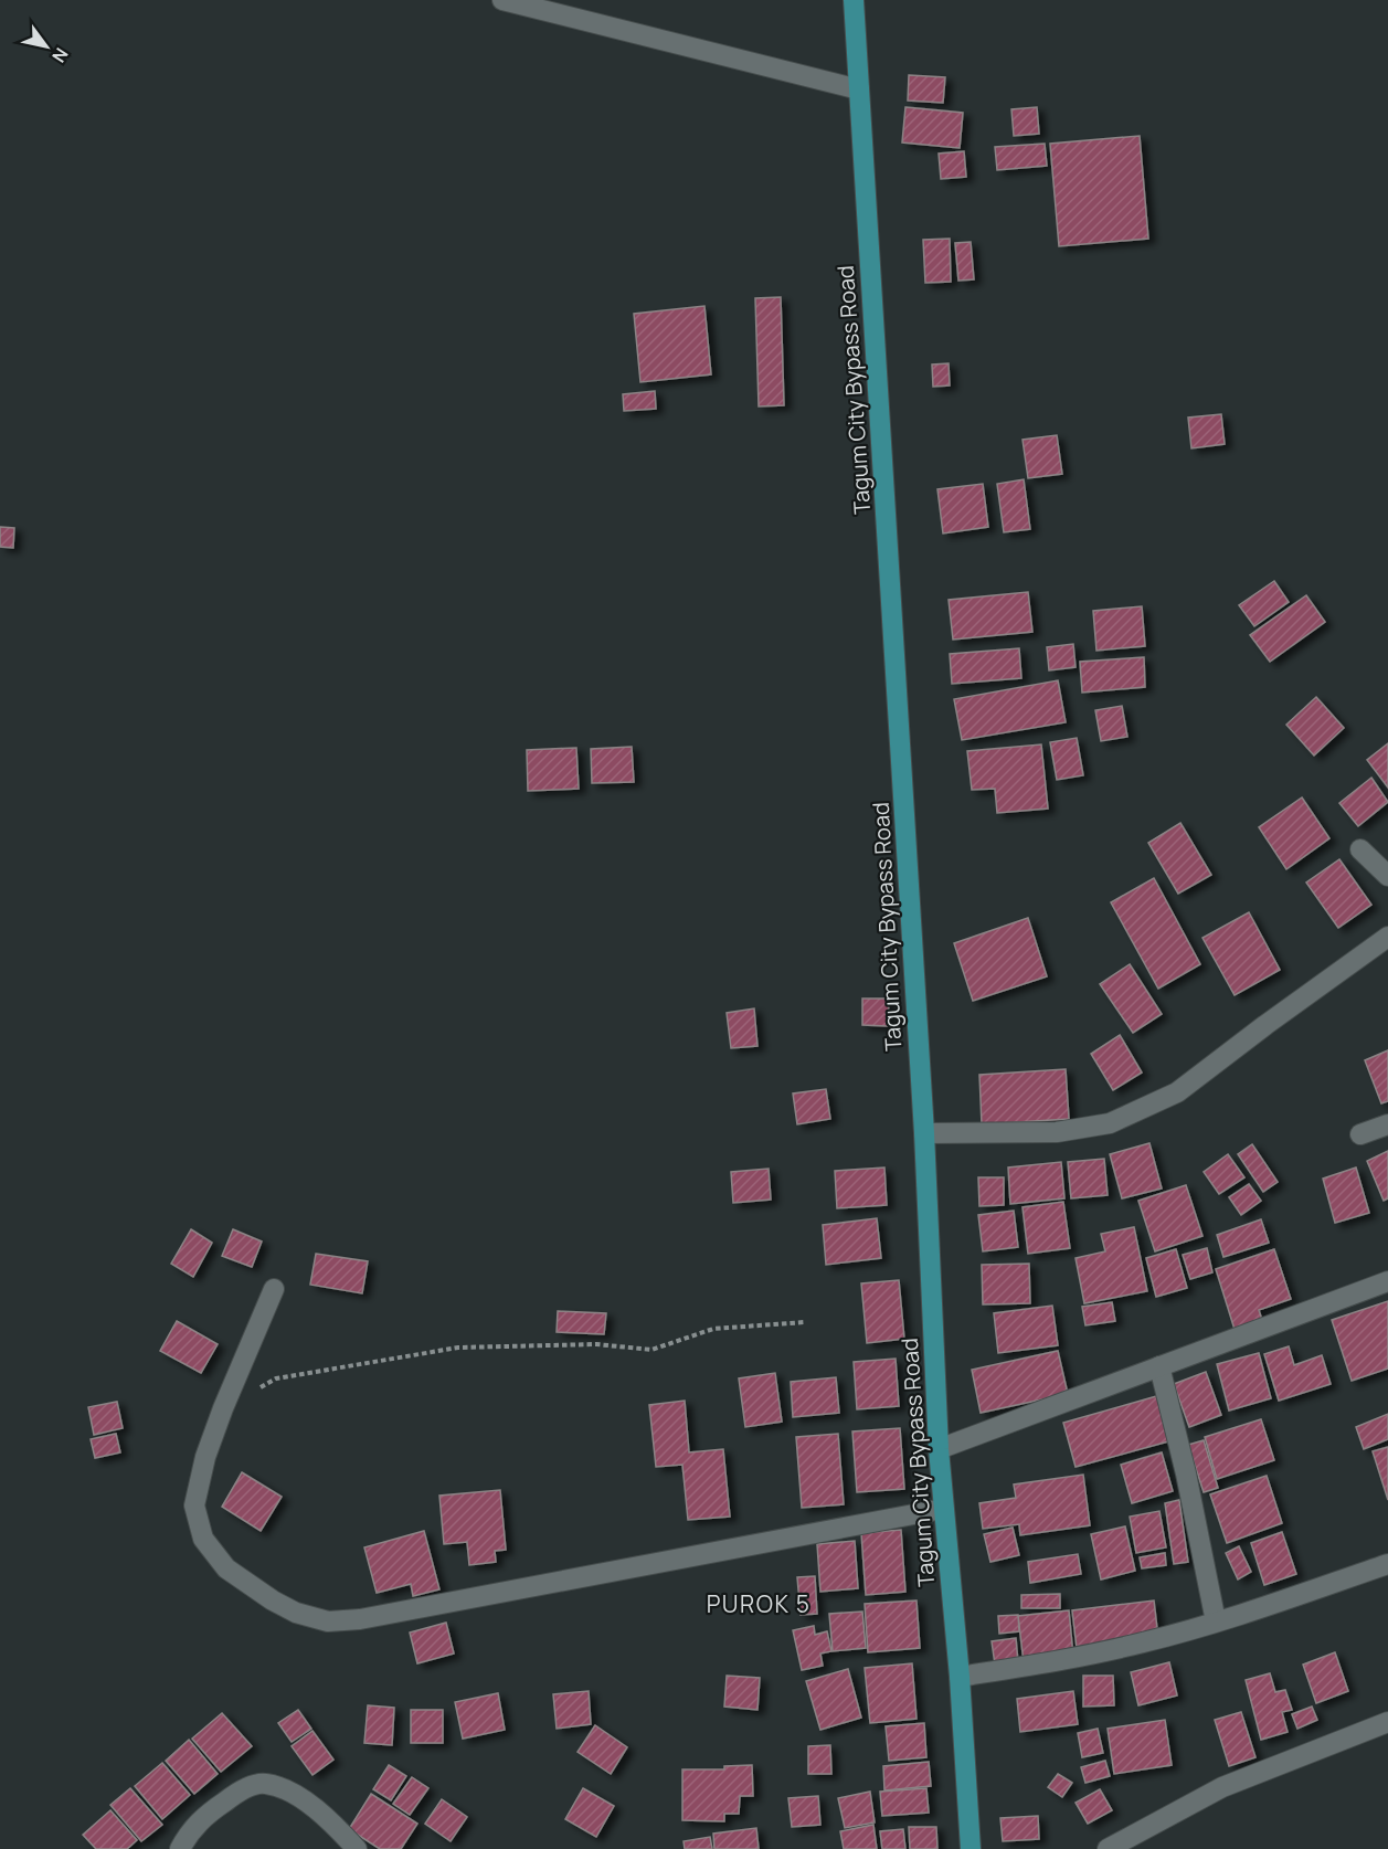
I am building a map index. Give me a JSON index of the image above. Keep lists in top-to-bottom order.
{
  "streets": {
    "main road": ["Tagum City Bypass Road"]
  },
  "districts": ["PUROK 5"],
  "north": "bottom right"
}
